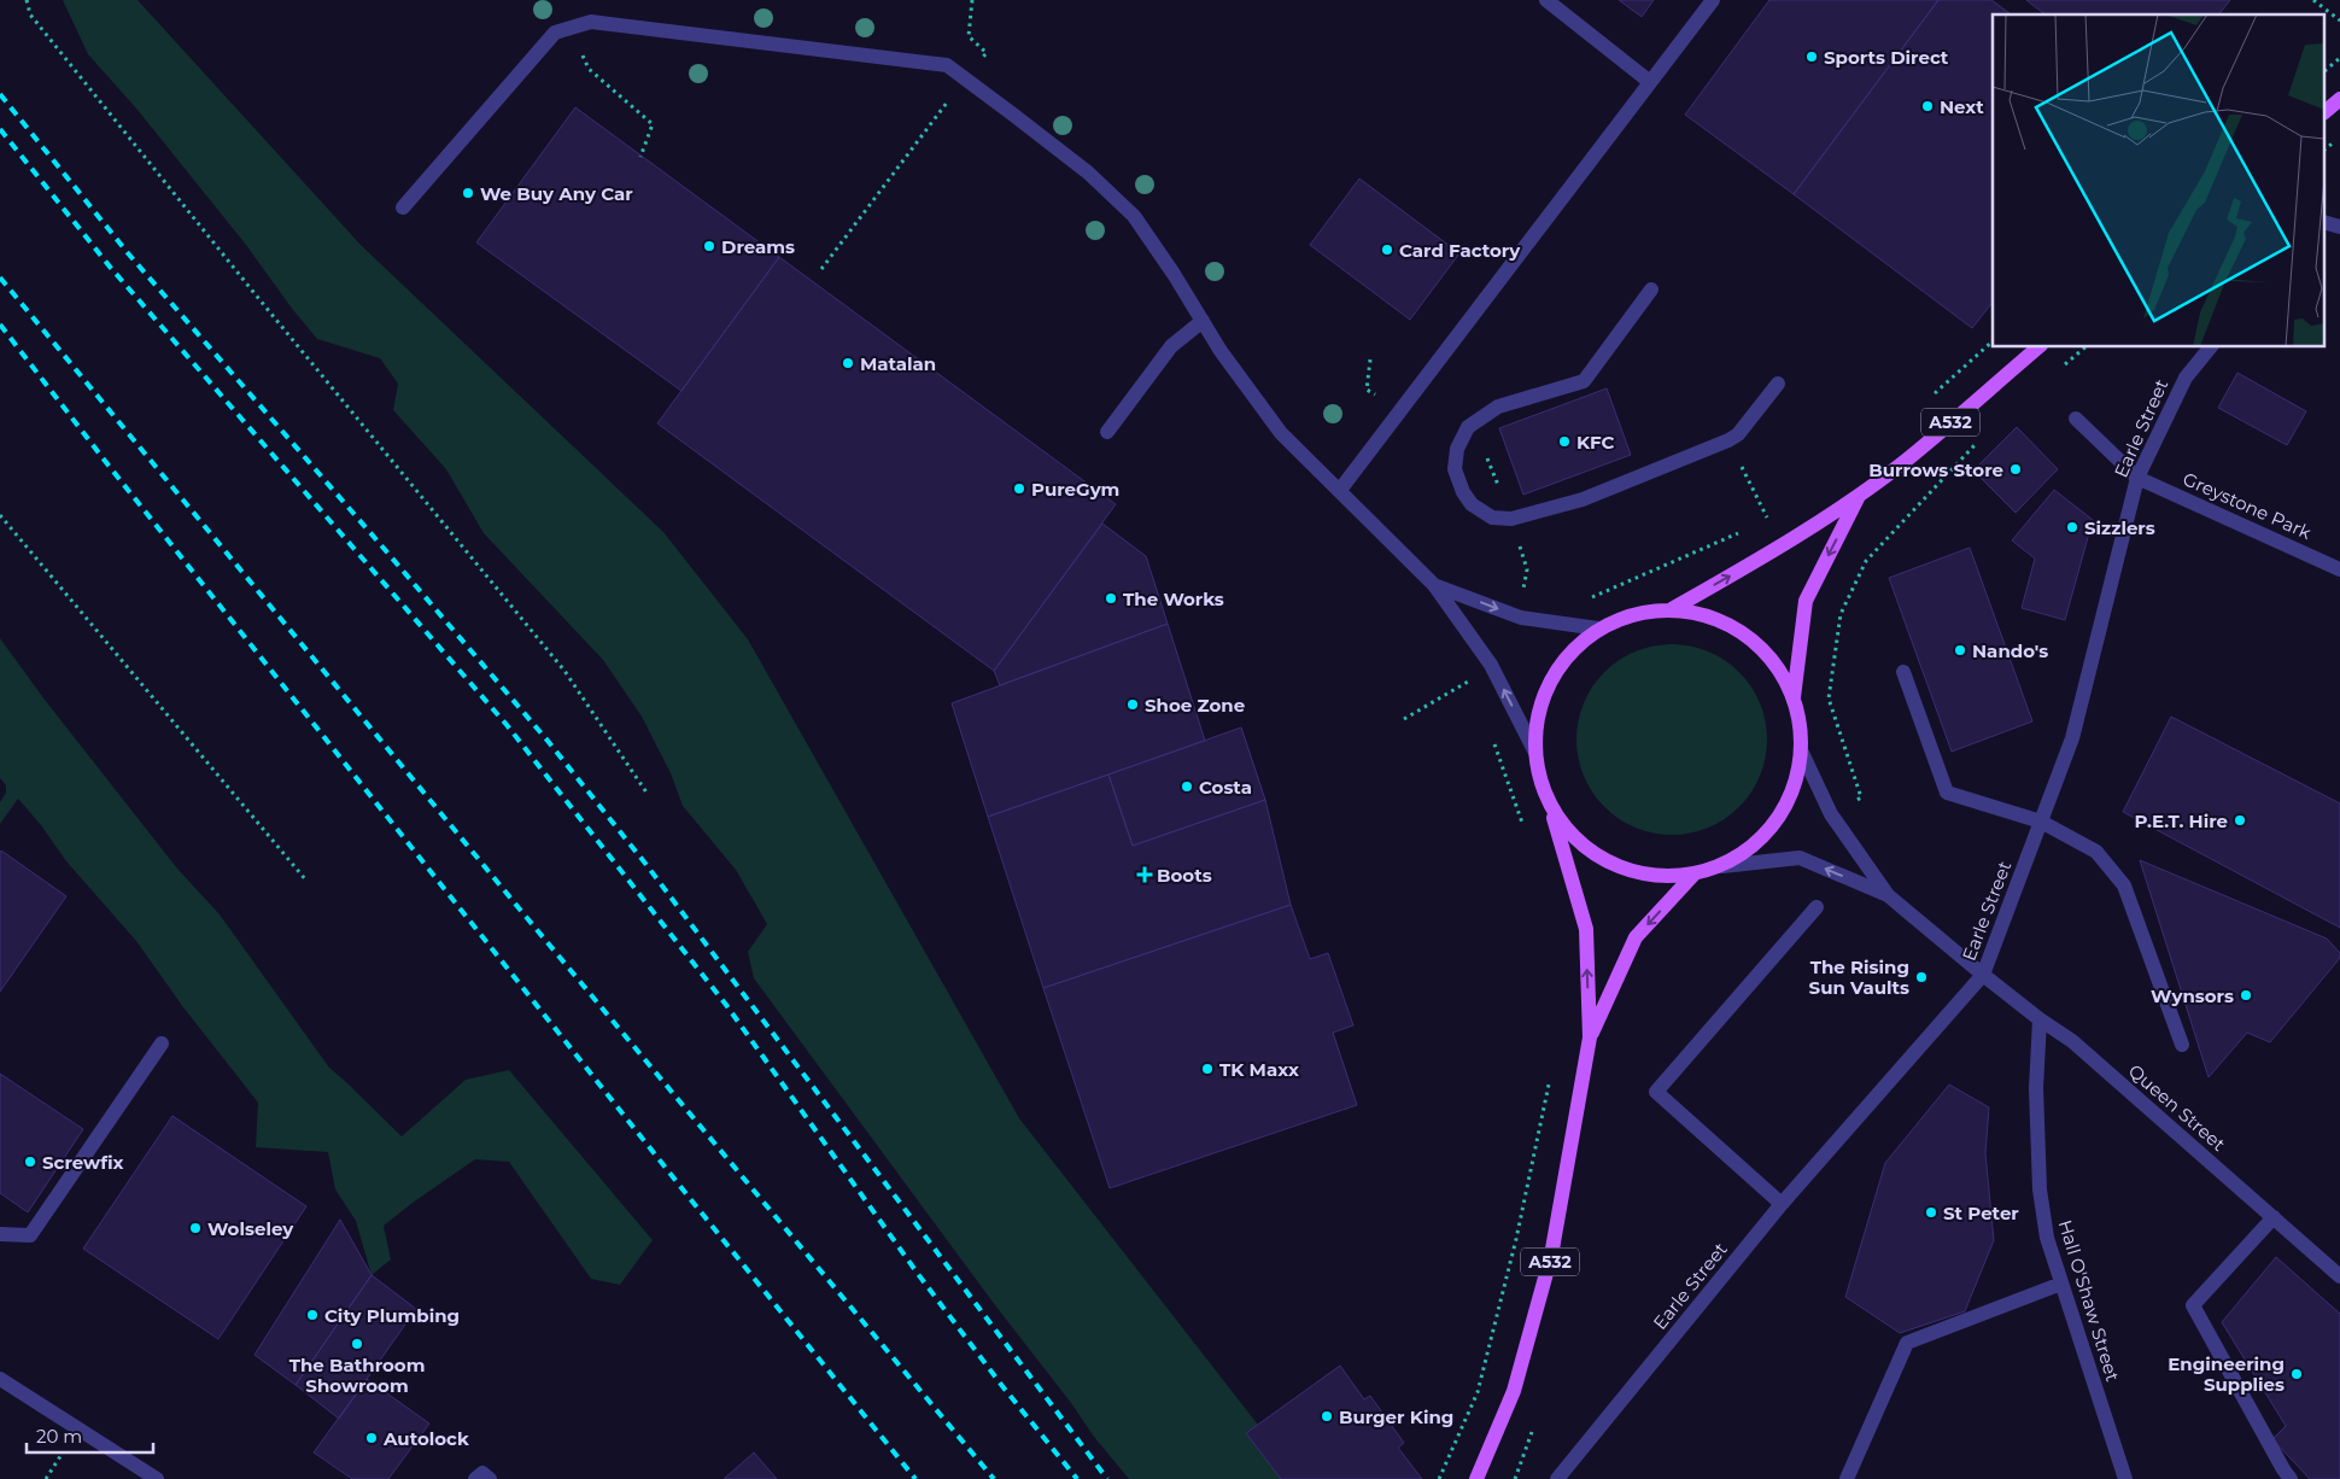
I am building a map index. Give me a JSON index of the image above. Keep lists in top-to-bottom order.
{
  "streets": {
    "main road": ["A532"],
    "street": [
      "Earle Street",
      "Greystone Park",
      "Queen Street",
      "Hall O'Shaw Street"
    ]
  },
  "crossings": [
    ["Earle Street", "Greystone Park"],
    ["Earle Street", "Queen Street"],
    ["Queen Street", "Hall O'Shaw Street"]
  ],
  "places": {
    "other": [
      "Sports Direct",
      "Next",
      "We Buy Any Car",
      "Dreams",
      "Card Factory",
      "Matalan",
      "KFC",
      "Burrows Store",
      "PureGym",
      "Sizzlers",
      "The Works",
      "Nando's",
      "Shoe Zone",
      "Costa",
      "P.E.T. Hire",
      "The Rising Sun Vaults",
      "Wynsors",
      "TK Maxx",
      "Screwfix",
      "St Peter",
      "Wolseley",
      "City Plumbing",
      "The Bathroom Showroom",
      "Engineering Supplies",
      "Burger King",
      "Autolock"
    ],
    "health": ["Boots"]
  },
  "scale_bar": "20 m"
}
